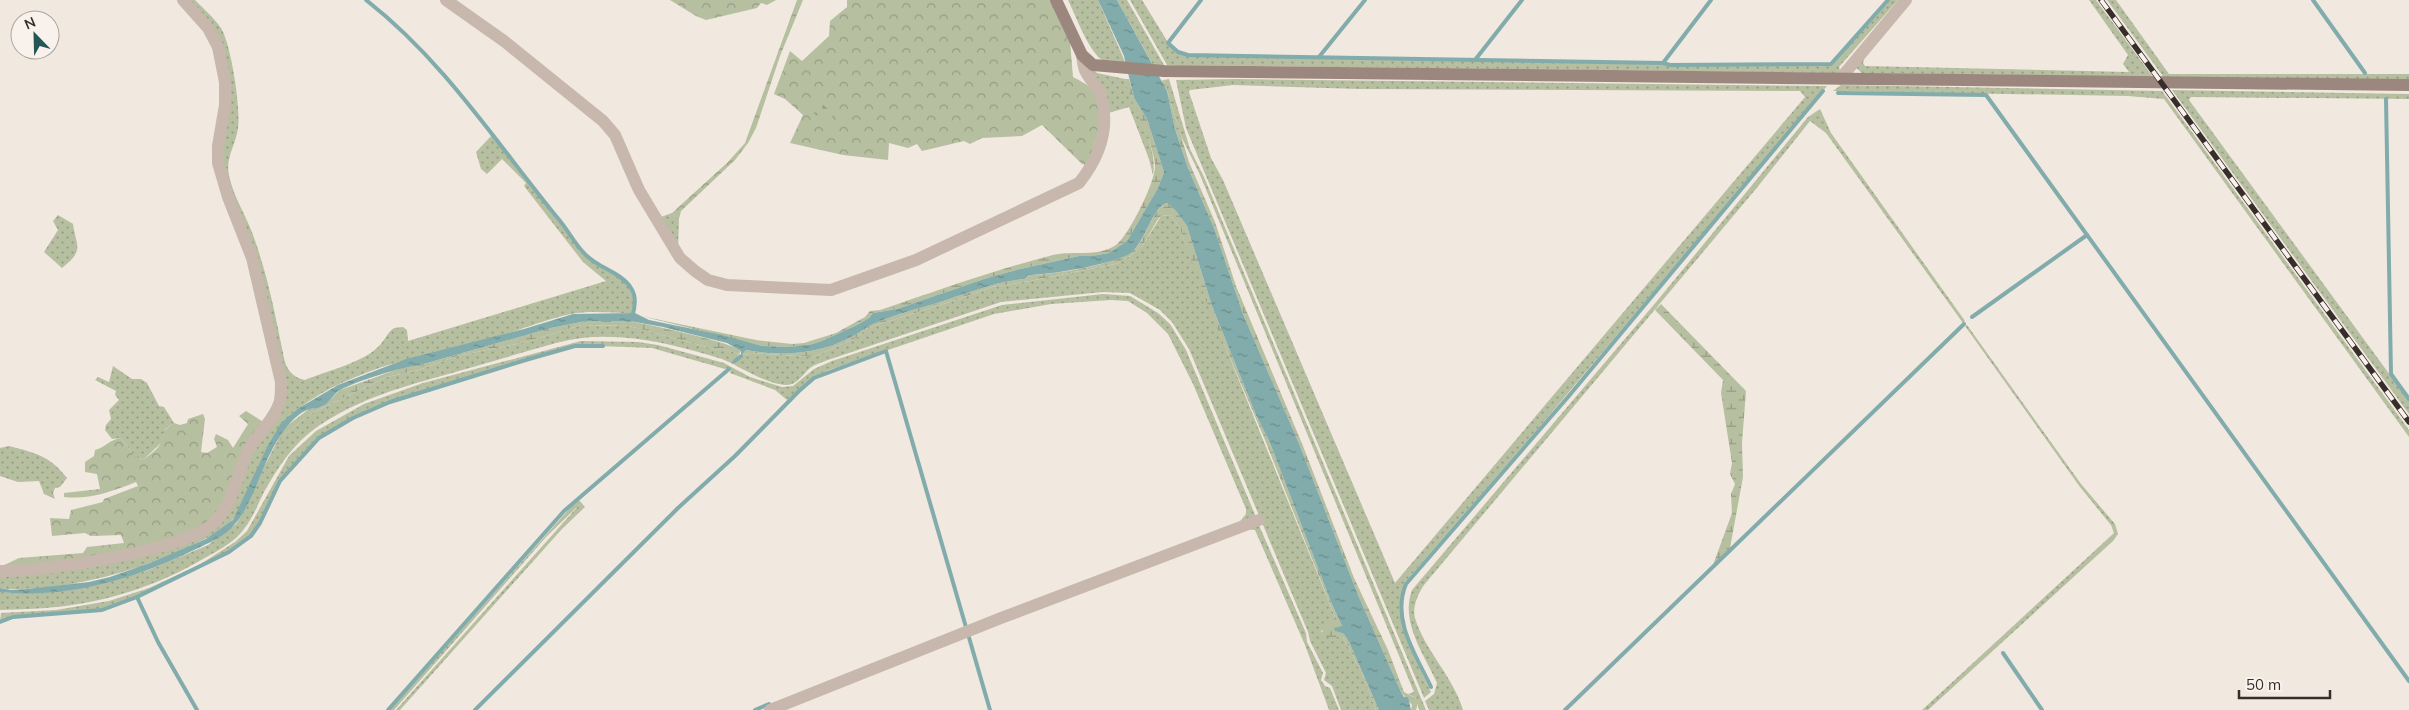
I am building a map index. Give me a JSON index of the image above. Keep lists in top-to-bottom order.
{
  "scale_bar": "50 m",
  "north": "top left"
}
